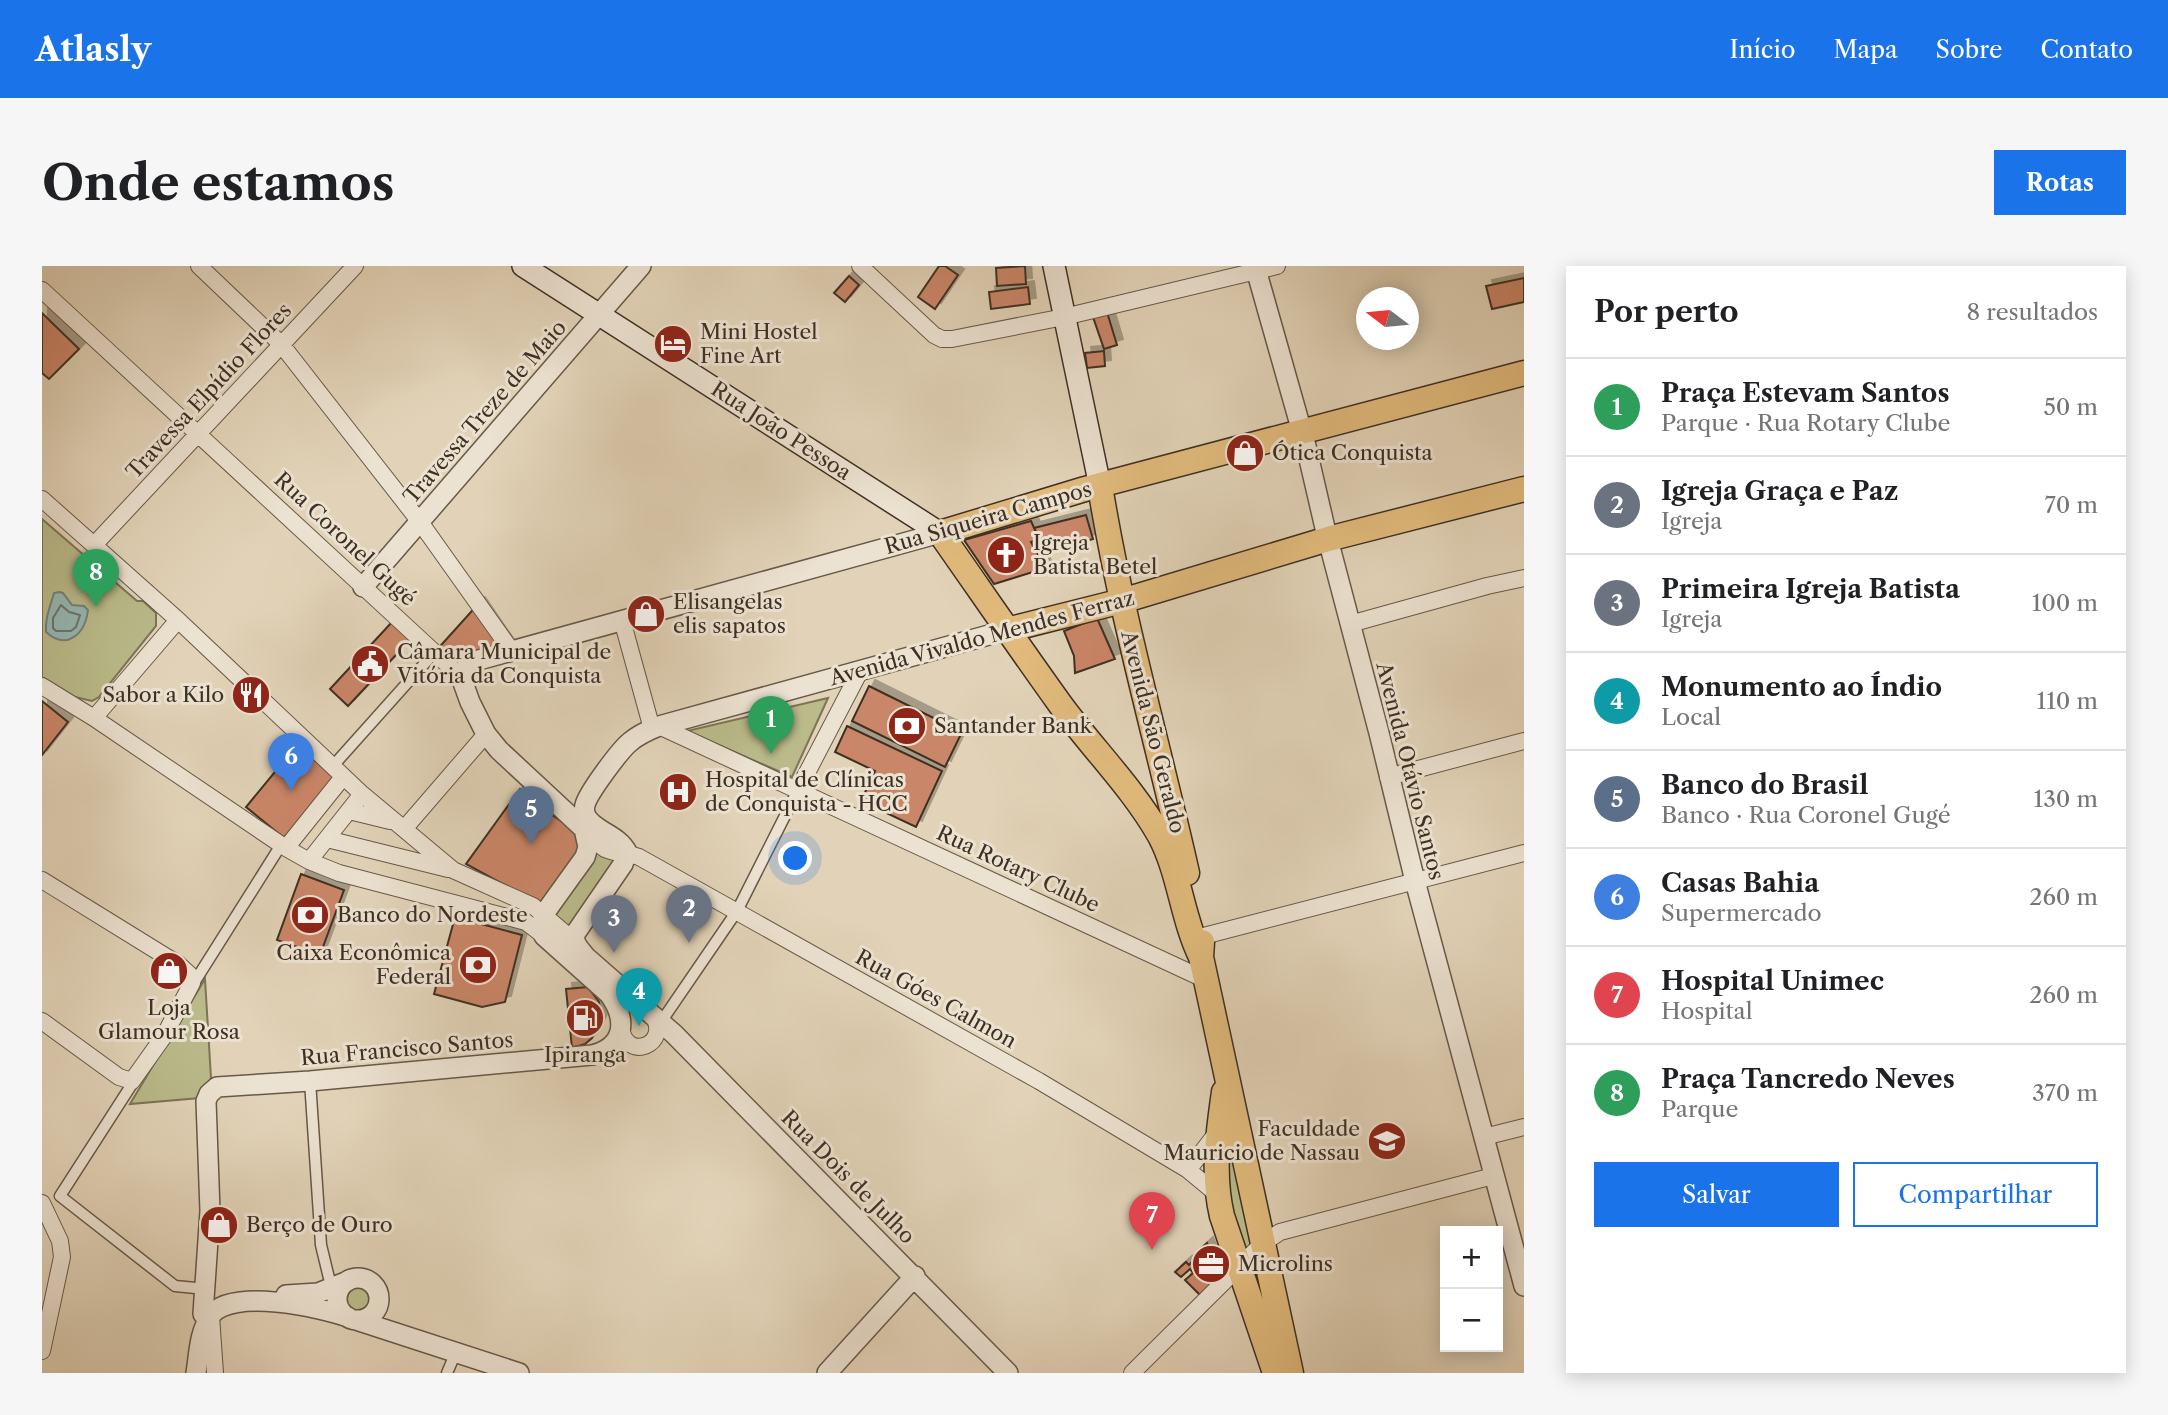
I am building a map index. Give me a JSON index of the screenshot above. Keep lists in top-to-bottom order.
{
  "streets": {
    "main road": [
      "Rua João Pessoa",
      "Rua Siqueira Campos",
      "Avenida Vivaldo Mendes Ferraz",
      "Avenida São Geraldo"
    ],
    "street": [
      "Travessa Elpídio Flores",
      "Travessa Treze de Maio",
      "Rua Coronel Gugé",
      "Avenida Otávio Santos",
      "Rua Rotary Clube",
      "Rua Góes Calmon",
      "Rua Francisco Santos",
      "Rua Dois de Julho"
    ]
  },
  "crossings": [
    ["Travessa Elpídio Flores", "Rua Coronel Gugé"],
    ["Travessa Treze de Maio", "Rua João Pessoa"],
    ["Travessa Treze de Maio", "Rua Coronel Gugé"],
    ["Rua João Pessoa", "Rua Siqueira Campos"],
    ["Rua João Pessoa", "Avenida Vivaldo Mendes Ferraz"],
    ["Rua João Pessoa", "Avenida São Geraldo"],
    ["Rua João Pessoa", "Rua Rotary Clube"],
    ["Rua Siqueira Campos", "Rua Coronel Gugé"],
    ["Rua Siqueira Campos", "Avenida São Geraldo"],
    ["Rua Siqueira Campos", "Avenida Otávio Santos"],
    ["Rua Coronel Gugé", "Rua Góes Calmon"],
    ["Avenida Vivaldo Mendes Ferraz", "Avenida São Geraldo"],
    ["Avenida Vivaldo Mendes Ferraz", "Avenida Otávio Santos"],
    ["Avenida Vivaldo Mendes Ferraz", "Rua Rotary Clube"],
    ["Avenida São Geraldo", "Rua Rotary Clube"],
    ["Avenida São Geraldo", "Rua Góes Calmon"],
    ["Rua Francisco Santos", "Rua Dois de Julho"]
  ],
  "places": {
    "hotel": ["Mini Hostel Fine Art"],
    "shop": [
      "Ótica Conquista",
      "Elisangelas elis sapatos",
      "Loja Glamour Rosa",
      "Berço de Ouro"
    ],
    "church": ["Igreja Batista Betel"],
    "public building": ["Câmara Municipal de Vitória da Conquista"],
    "restaurant": ["Sabor a Kilo"],
    "bank": ["Santander Bank", "Banco do Nordeste", "Caixa Econômica Federal"],
    "hospital": ["Hospital de Clínicas de Conquista - HCC"],
    "fuel station": ["Ipiranga"],
    "school or university": ["Faculdade Mauricio de Nassau"],
    "office": ["Microlins"]
  },
  "north": "left",
  "page": {
    "header": "Atlasly",
    "nav": [
      "Início",
      "Mapa",
      "Sobre",
      "Contato"
    ],
    "buttons": [
      "Rotas",
      ["Salvar", "Compartilhar"]
    ],
    "title": "Onde estamos",
    "heading": ["Por perto", "8 resultados"],
    "list": [
      {
        "mark": "1",
        "name": "Praça Estevam Santos",
        "note": "Parque · Rua Rotary Clube",
        "value": "50 m"
      },
      {
        "mark": "2",
        "name": "Igreja Graça e Paz",
        "note": "Igreja",
        "value": "70 m"
      },
      {
        "mark": "3",
        "name": "Primeira Igreja Batista",
        "note": "Igreja",
        "value": "100 m"
      },
      {
        "mark": "4",
        "name": "Monumento ao Índio",
        "note": "Local",
        "value": "110 m"
      },
      {
        "mark": "5",
        "name": "Banco do Brasil",
        "note": "Banco · Rua Coronel Gugé",
        "value": "130 m"
      },
      {
        "mark": "6",
        "name": "Casas Bahia",
        "note": "Supermercado",
        "value": "260 m"
      },
      {
        "mark": "7",
        "name": "Hospital Unimec",
        "note": "Hospital",
        "value": "260 m"
      },
      {
        "mark": "8",
        "name": "Praça Tancredo Neves",
        "note": "Parque",
        "value": "370 m"
      }
    ],
    "pins": [
      "8",
      "1",
      "6",
      "5",
      "2",
      "3",
      "4",
      "7"
    ],
    "map_buttons": ["+", "−"]
  }
}
